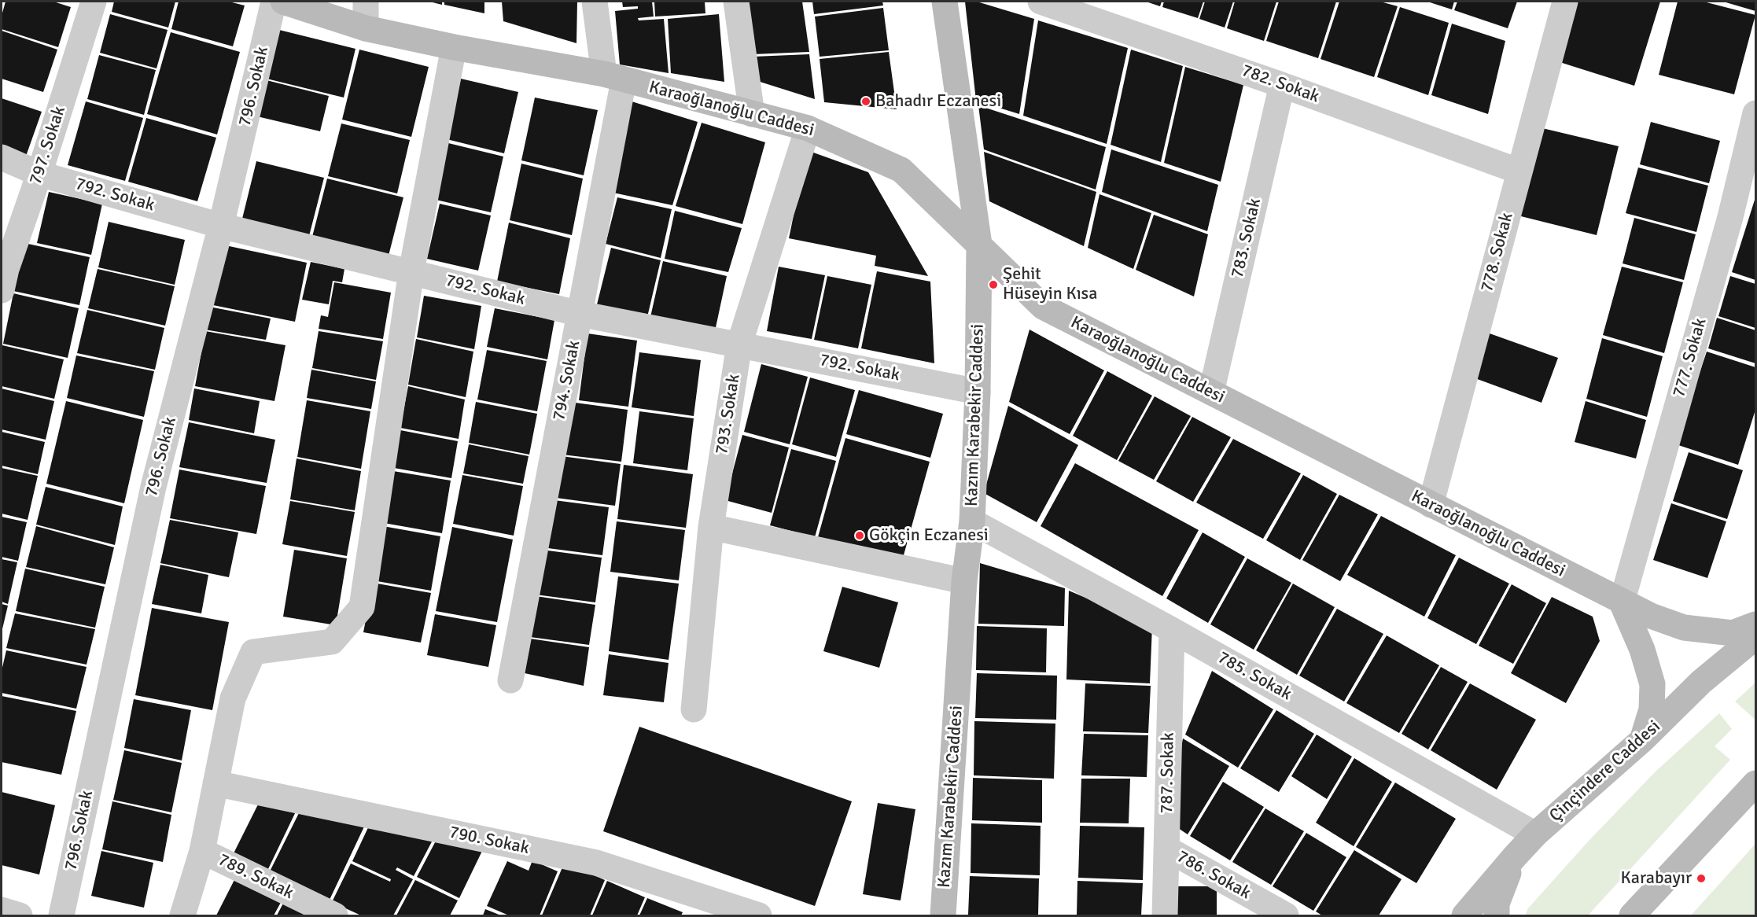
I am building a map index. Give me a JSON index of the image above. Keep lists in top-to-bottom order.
{
  "streets": {
    "main road": ["Karaoğlanoğlu Caddesi", "Kazım Karabekir Caddesi", "Çinçindere Caddesi"],
    "street": [
      "782. Sokak",
      "796. Sokak",
      "797. Sokak",
      "792. Sokak",
      "783. Sokak",
      "778. Sokak",
      "777. Sokak",
      "794. Sokak",
      "793. Sokak",
      "785. Sokak",
      "787. Sokak",
      "790. Sokak",
      "786. Sokak",
      "789. Sokak"
    ]
  },
  "crossings": [
    ["782. Sokak", "783. Sokak"],
    ["782. Sokak", "778. Sokak"],
    ["796. Sokak", "792. Sokak"],
    ["Karaoğlanoğlu Caddesi", "783. Sokak"],
    ["Karaoğlanoğlu Caddesi", "778. Sokak"],
    ["Karaoğlanoğlu Caddesi", "777. Sokak"],
    ["Karaoğlanoğlu Caddesi", "794. Sokak"],
    ["Karaoğlanoğlu Caddesi", "793. Sokak"],
    ["Karaoğlanoğlu Caddesi", "Kazım Karabekir Caddesi"],
    ["797. Sokak", "792. Sokak"],
    ["792. Sokak", "794. Sokak"],
    ["792. Sokak", "793. Sokak"],
    ["792. Sokak", "Kazım Karabekir Caddesi"],
    ["Kazım Karabekir Caddesi", "785. Sokak"],
    ["785. Sokak", "Çinçindere Caddesi"],
    ["785. Sokak", "787. Sokak"],
    ["787. Sokak", "786. Sokak"]
  ],
  "places": [
    "Bahadır Eczanesi",
    "Şehit Hüseyin Kısa",
    "Gökçin Eczanesi",
    "Karabayır"
  ]
}
